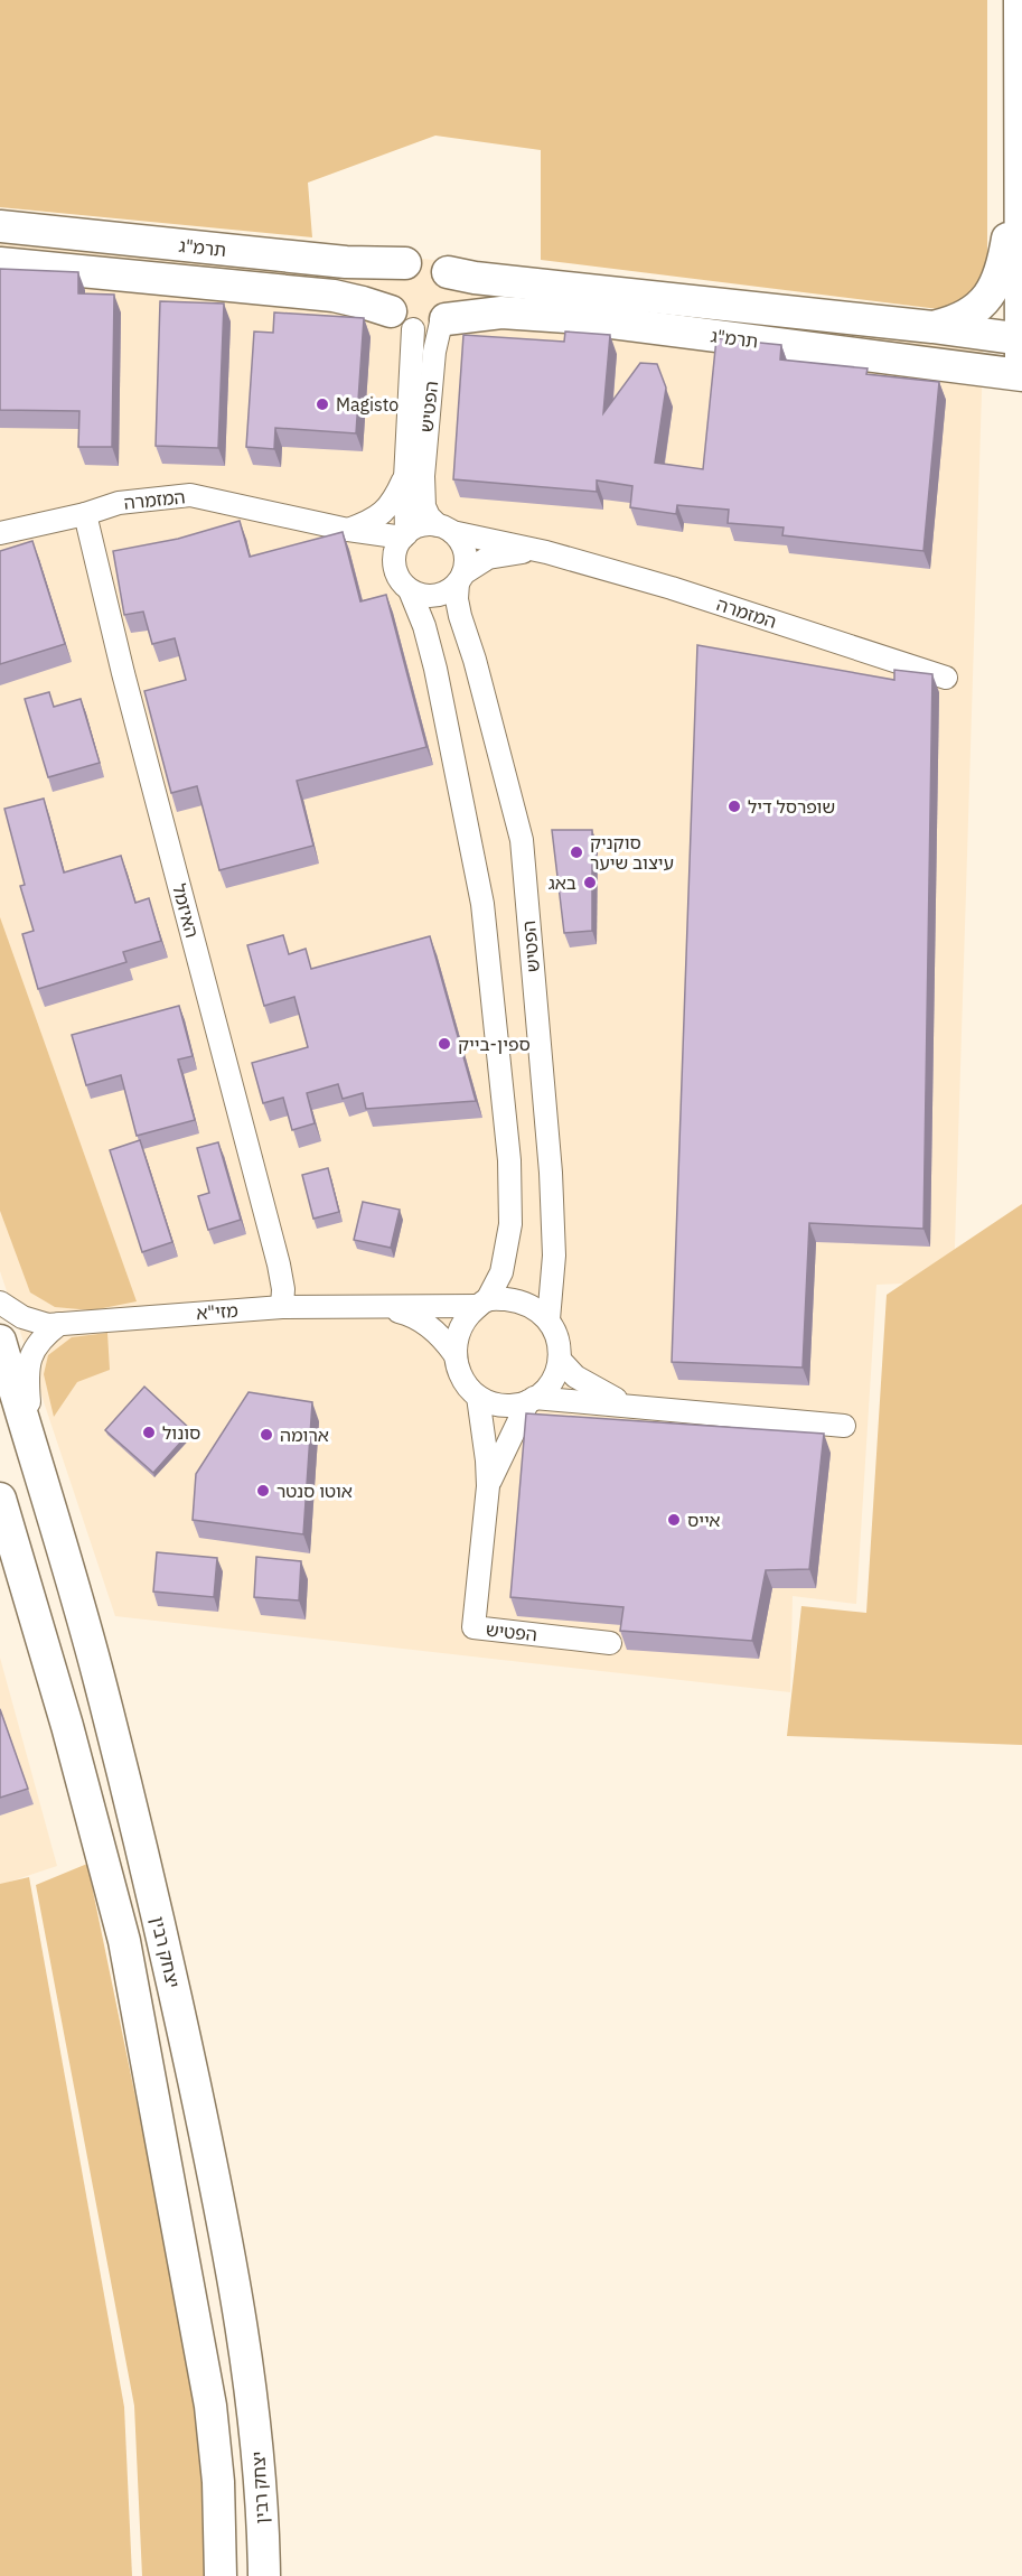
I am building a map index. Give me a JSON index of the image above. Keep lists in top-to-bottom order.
{
  "streets": {
    "main road": ["תרמ\"ג", "יצחק רבין"],
    "street": [
      "הפטיש",
      "המזמרה",
      "האיזמל",
      "מזי\"א"
    ]
  },
  "crossings": [
    ["תרמ\"ג", "הפטיש"],
    ["הפטיש", "המזמרה"],
    ["הפטיש", "מזי\"א"],
    ["המזמרה", "האיזמל"],
    ["האיזמל", "מזי\"א"]
  ],
  "places": [
    "Magisto",
    "שופרסל דיל",
    "סוקניק עיצוב שיער",
    "באג",
    "ספין-בייק",
    "סונול",
    "ארומה",
    "אוטו סנטר",
    "אייס"
  ]
}
